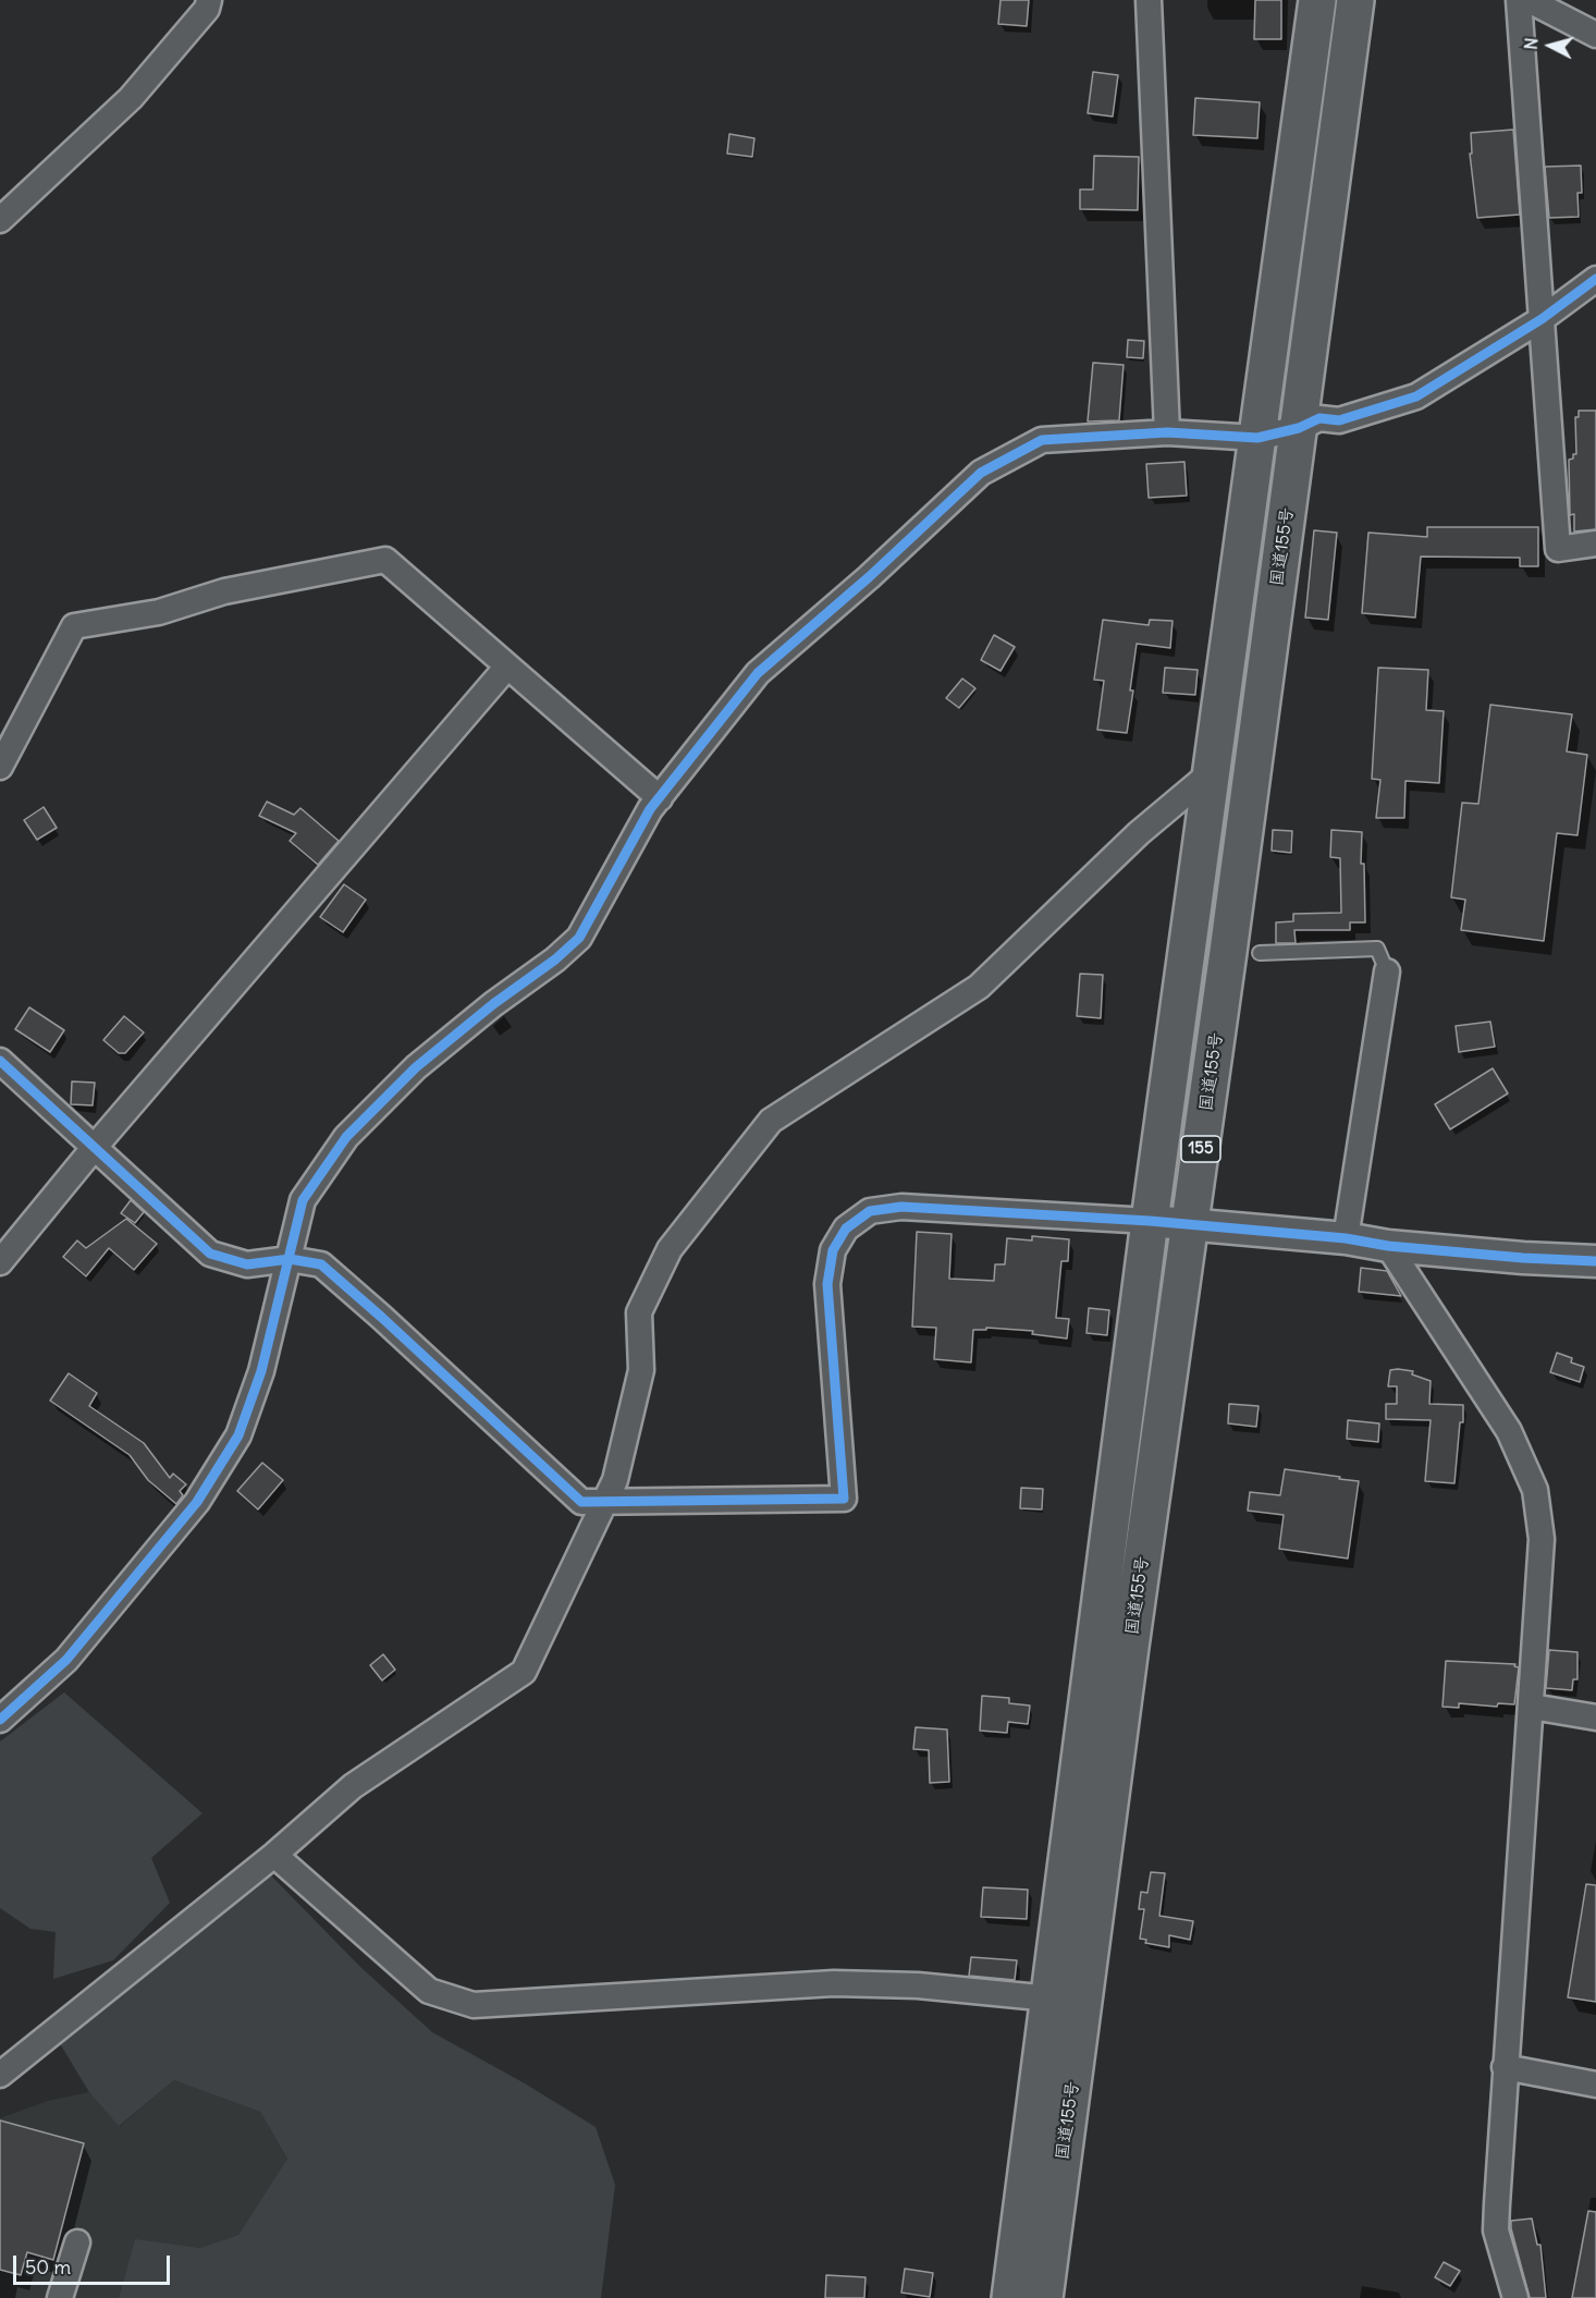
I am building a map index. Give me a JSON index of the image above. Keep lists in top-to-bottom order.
{
  "streets": {
    "highway": ["国道155号", "155"]
  },
  "scale_bar": "50 m",
  "north": "left"
}
